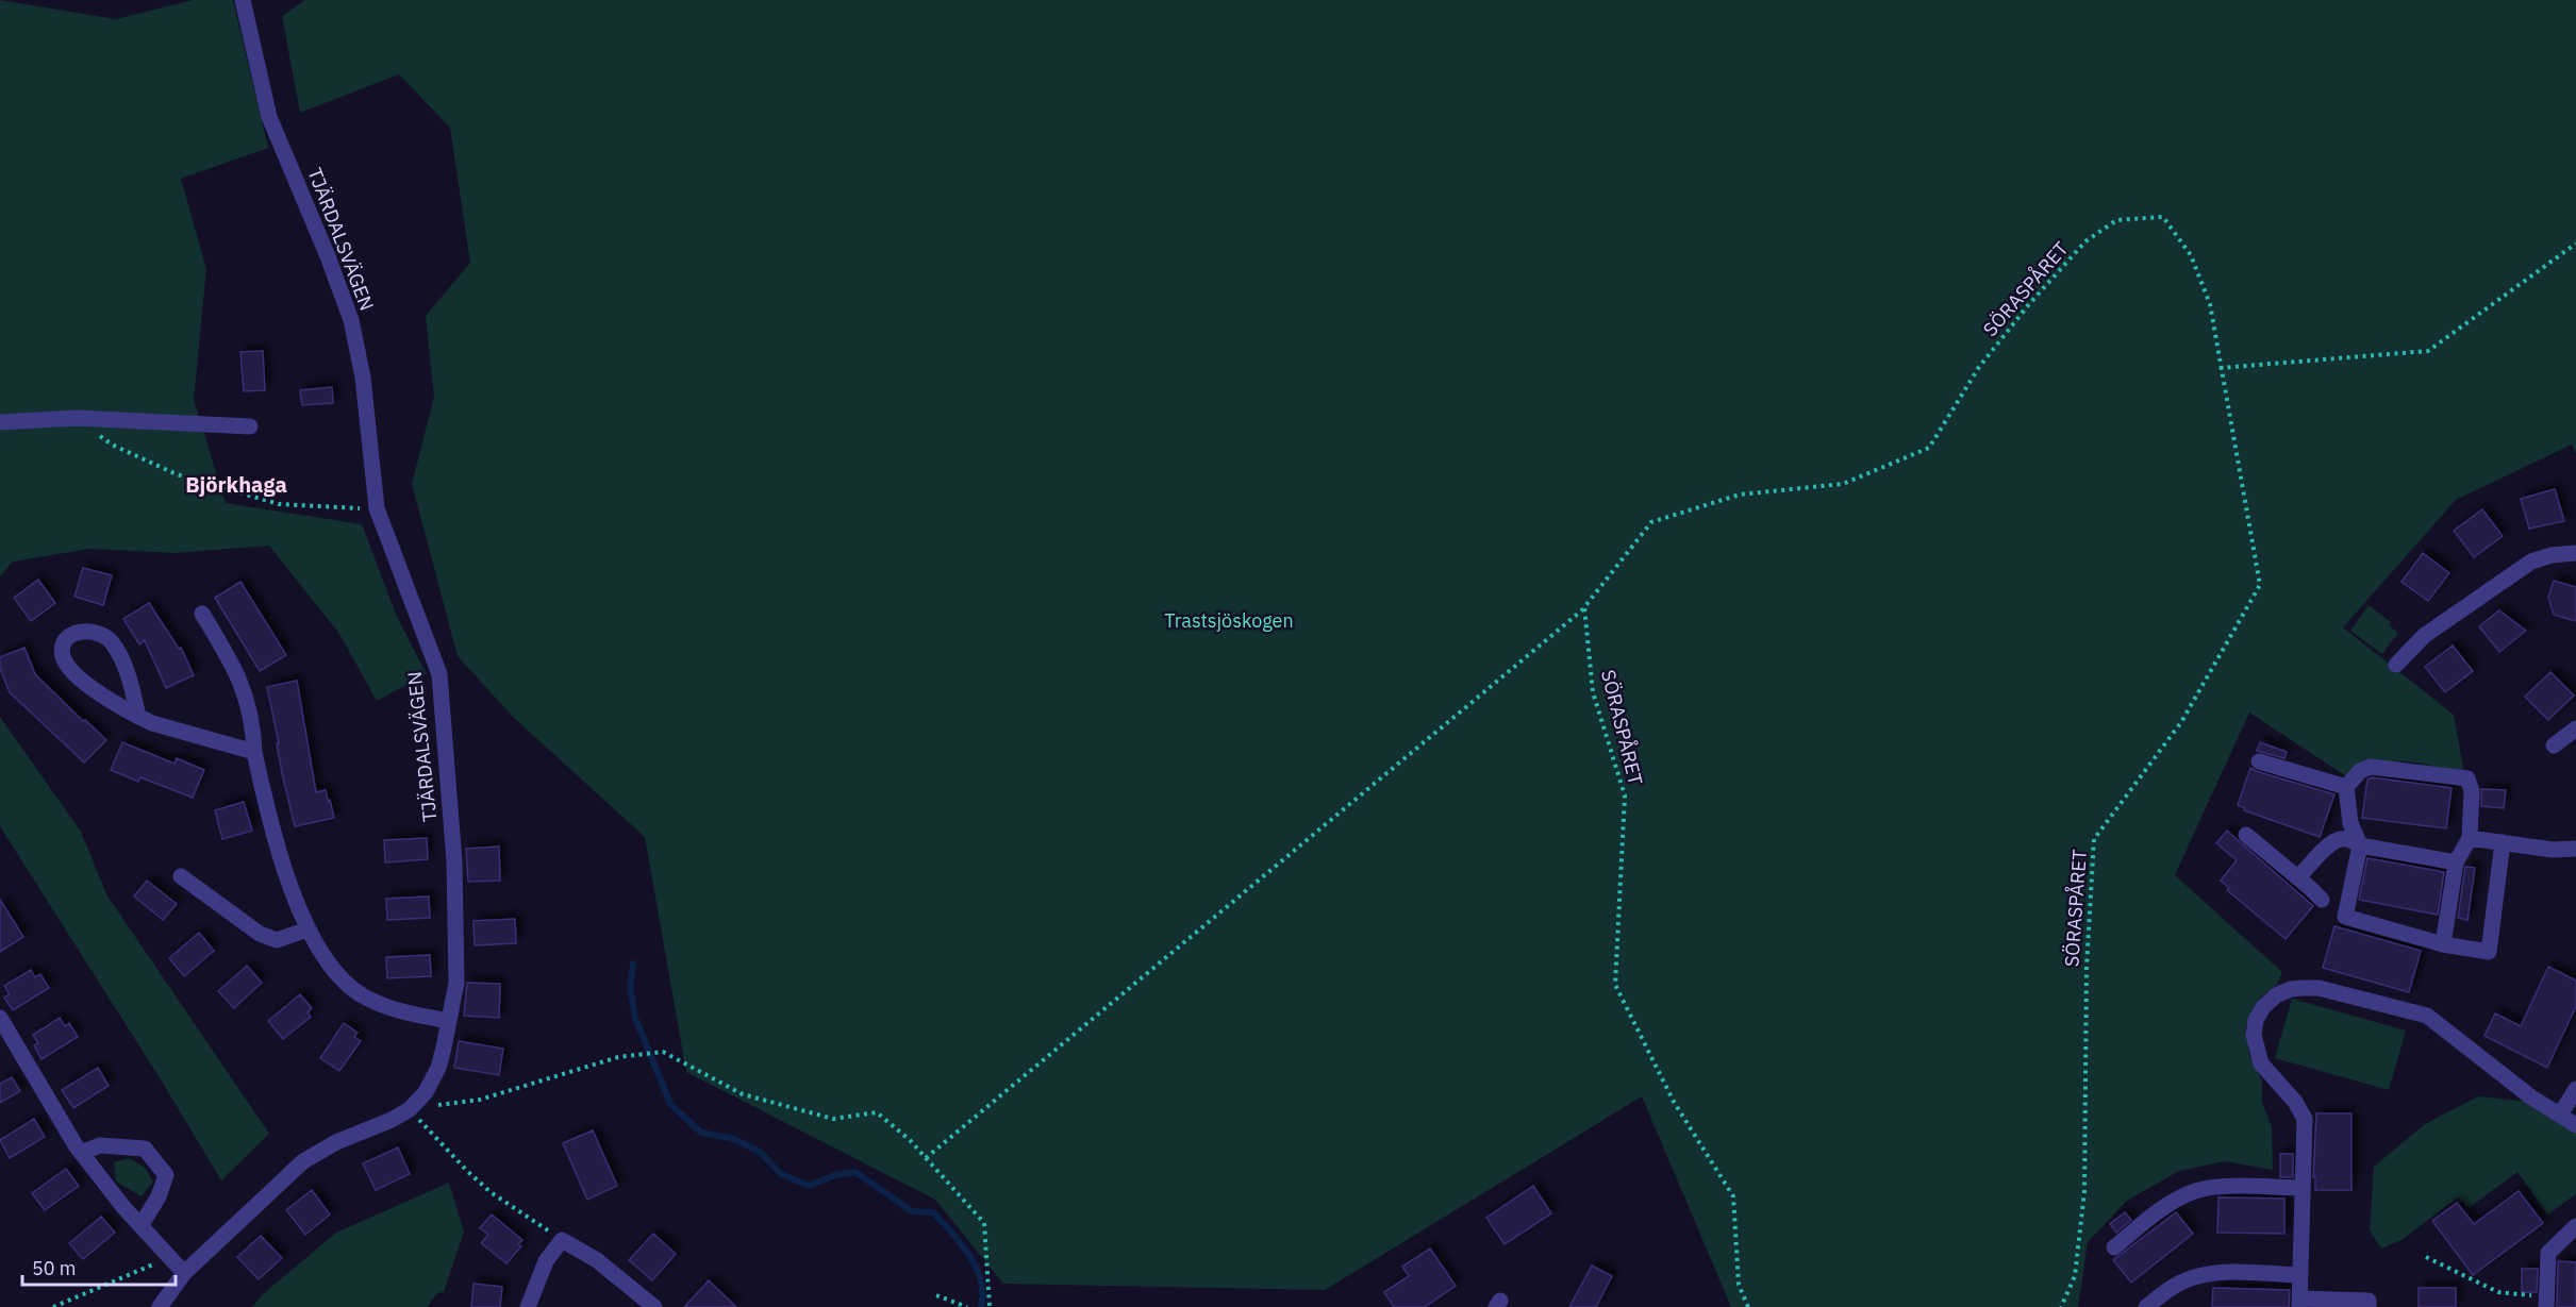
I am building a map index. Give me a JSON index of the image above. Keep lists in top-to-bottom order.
{
  "streets": {
    "street": ["TJÄRDALSVÄGEN"],
    "path": ["SÖRASPÅRET"]
  },
  "districts": ["Björkhaga"],
  "parks": ["Trastsjöskogen"],
  "scale_bar": "50 m"
}
